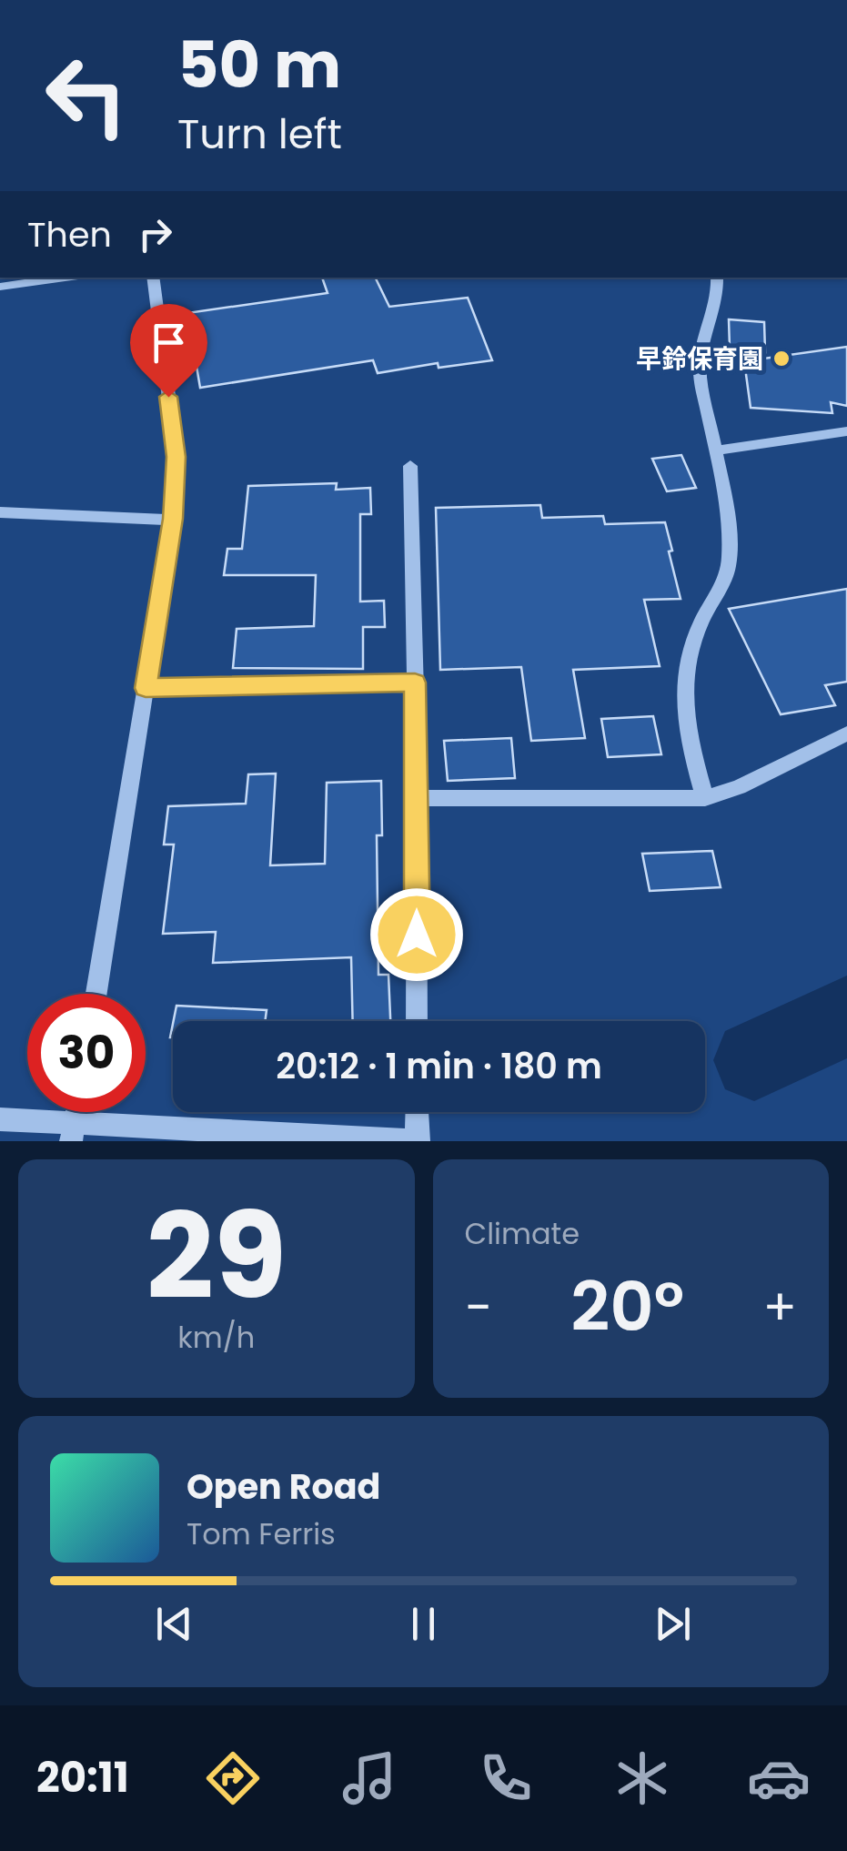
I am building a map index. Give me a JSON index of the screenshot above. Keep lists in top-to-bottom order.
{
  "places": ["早鈴保育園"],
  "page": {
    "turn": ["50 m", "Turn left"],
    "then": "Then",
    "limit": "30",
    "trip": "20:12 · 1 min · 180 m",
    "tile": [
      ["29", "km/h"],
      "Climate"
    ],
    "heat": ["−", "20°", "+"],
    "song": ["Open Road", "Tom Ferris"],
    "tabs": "20:11"
  }
}
